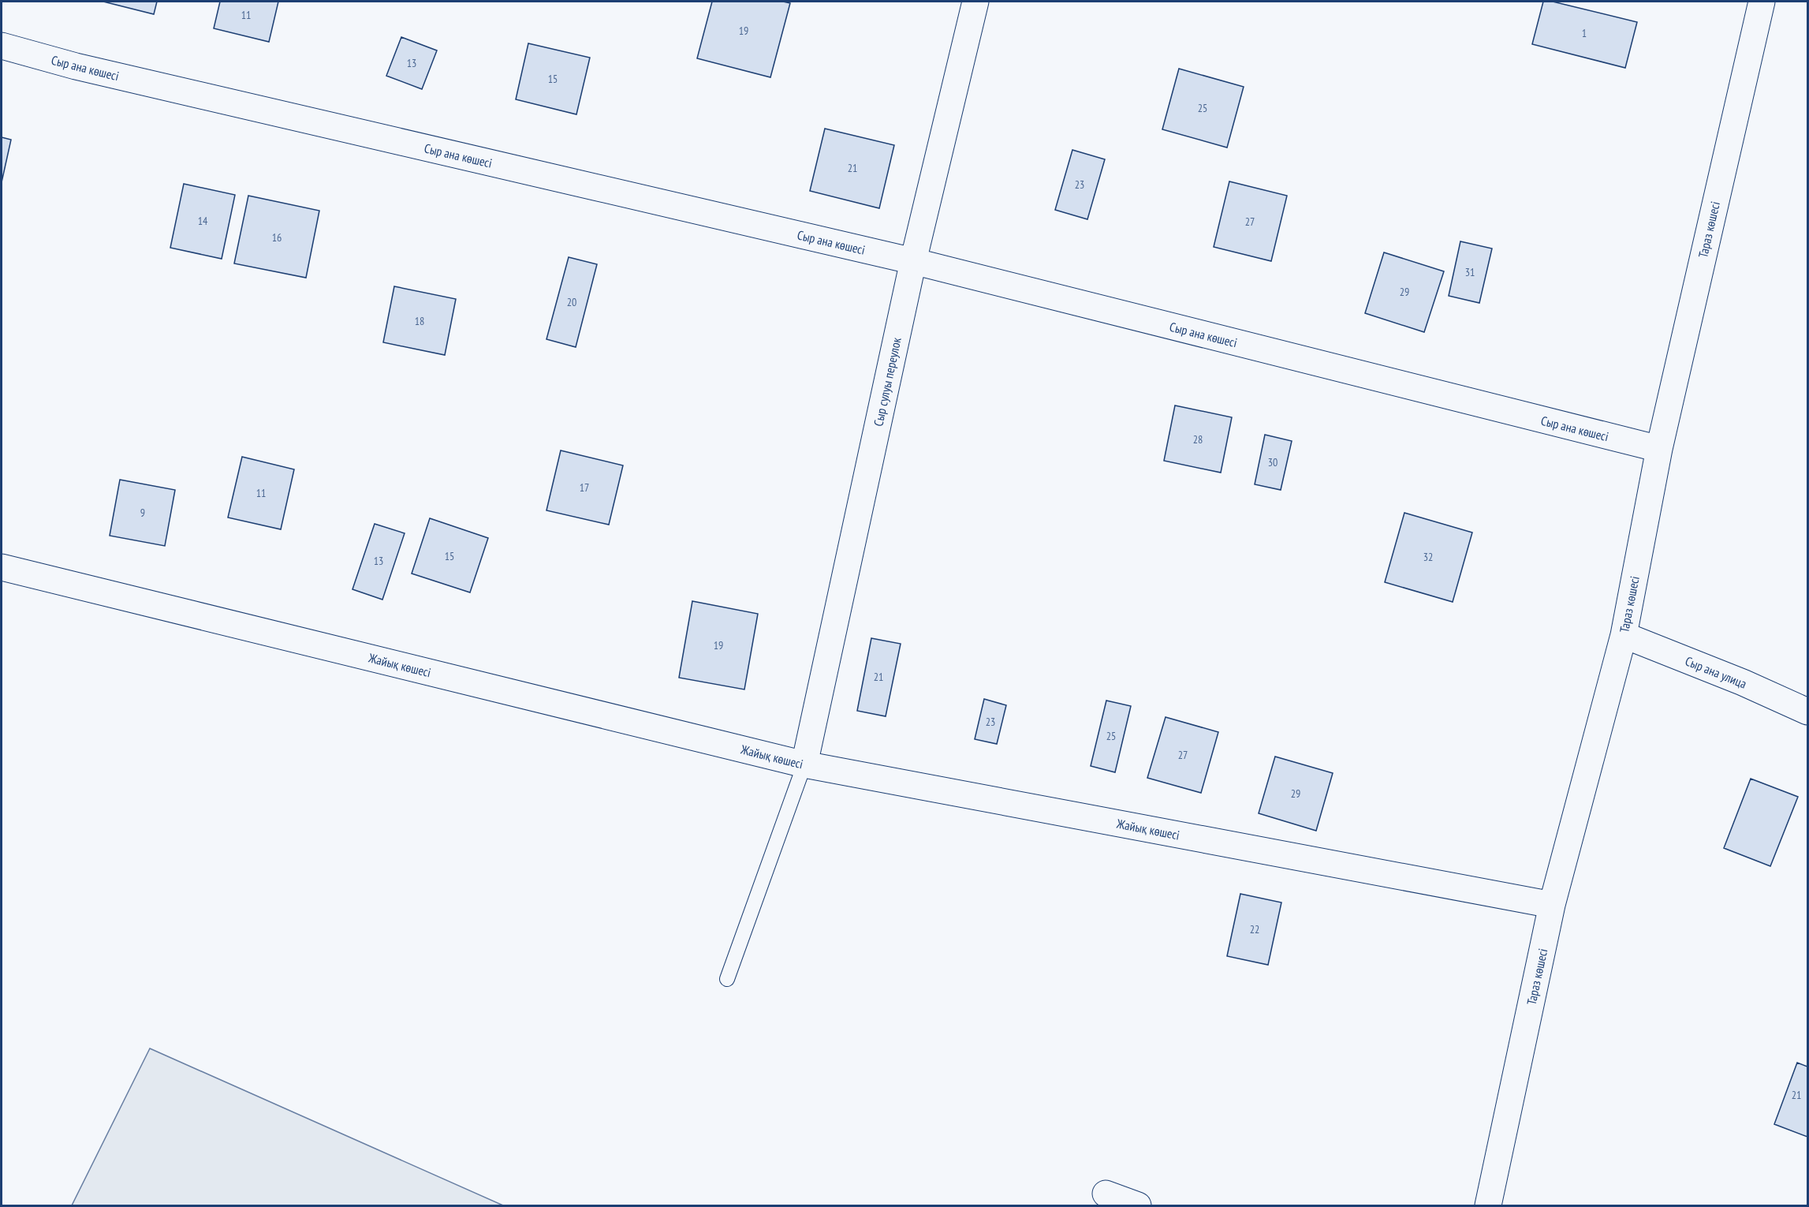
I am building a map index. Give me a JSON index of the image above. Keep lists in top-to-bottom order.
{
  "streets": {
    "street": [
      "Сыр ана көшесі",
      "Тараз көшесі",
      "Сыр сулуы переулок",
      "Жайық көшесі",
      "Сыр ана улица"
    ]
  },
  "crossings": [
    ["Сыр ана көшесі", "Тараз көшесі"],
    ["Сыр ана көшесі", "Сыр сулуы переулок"],
    ["Тараз көшесі", "Жайық көшесі"],
    ["Тараз көшесі", "Сыр ана улица"],
    ["Сыр сулуы переулок", "Жайық көшесі"]
  ],
  "house_numbers": [
    "11",
    "19",
    "1",
    "13",
    "15",
    "25",
    "21",
    "23",
    "14",
    "27",
    "16",
    "31",
    "29",
    "20",
    "18",
    "28",
    "30",
    "17",
    "11",
    "9",
    "15",
    "32",
    "13",
    "19",
    "21",
    "23",
    "25",
    "27",
    "29",
    "22",
    "21"
  ]
}
